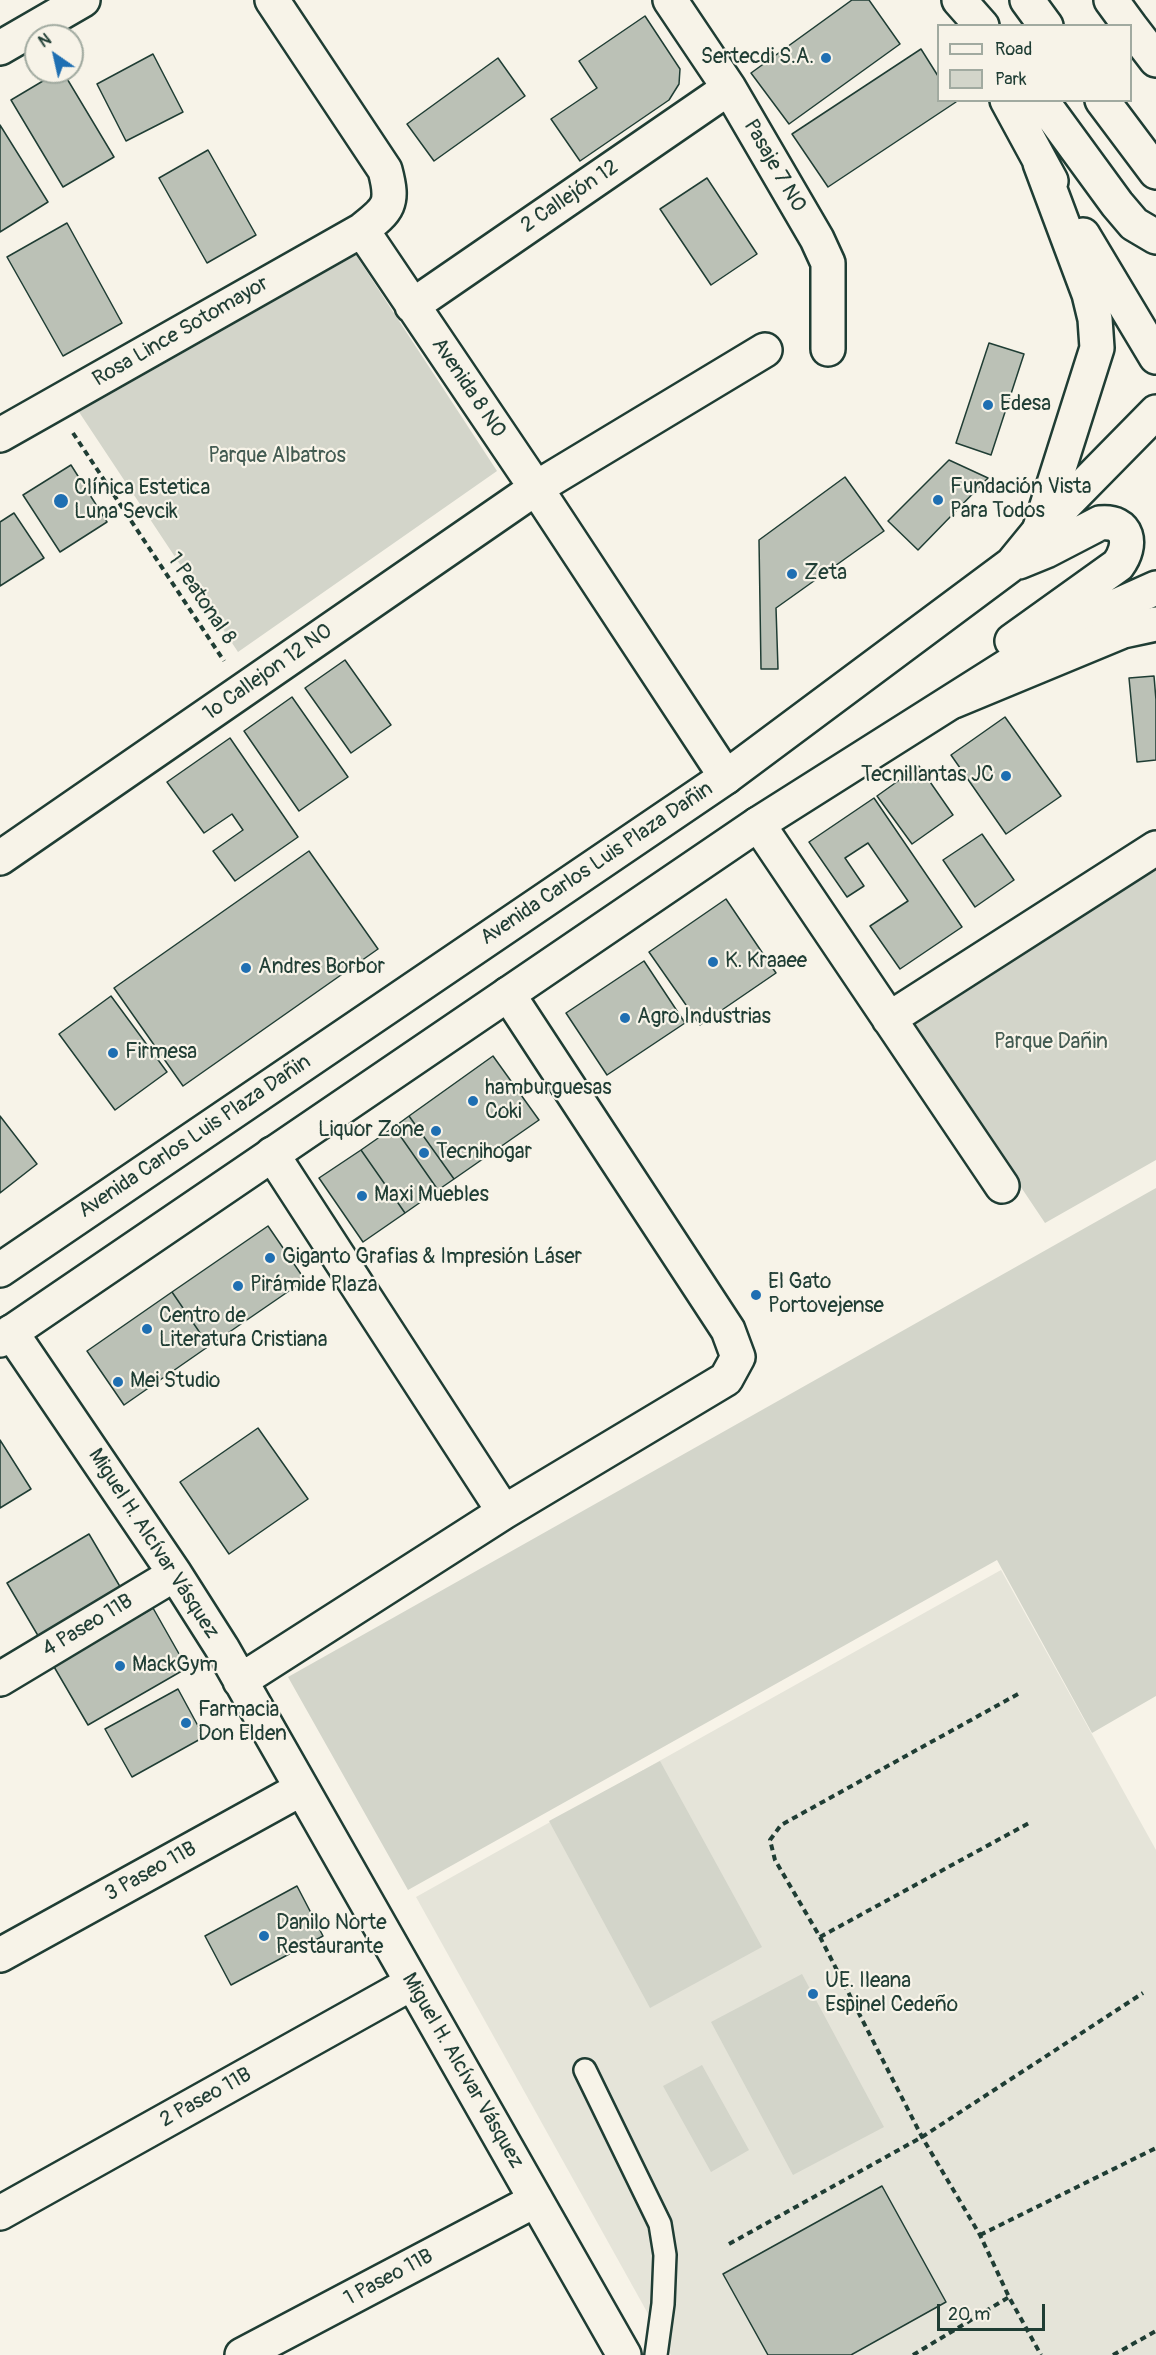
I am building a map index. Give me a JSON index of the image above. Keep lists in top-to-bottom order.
{
  "streets": {
    "street": [
      "Pasaje 7 NO",
      "2 Callejón 12",
      "Rosa Lince Sotomayor",
      "Avenida 8 NO",
      "1º Callejon 12 NO",
      "Avenida Carlos Luis Plaza Dañin",
      "Miguel H. Alcívar Vásquez",
      "4 Paseo 11B",
      "3 Paseo 11B",
      "2 Paseo 11B",
      "1 Paseo 11B"
    ],
    "path": ["1 Peatonal 8"]
  },
  "crossings": [
    ["Pasaje 7 NO", "2 Callejón 12"],
    ["2 Callejón 12", "Avenida 8 NO"],
    ["Rosa Lince Sotomayor", "Avenida 8 NO"],
    ["Rosa Lince Sotomayor", "1 Peatonal 8"],
    ["Avenida 8 NO", "1º Callejon 12 NO"],
    ["Avenida 8 NO", "Avenida Carlos Luis Plaza Dañin"],
    ["1 Peatonal 8", "1º Callejon 12 NO"],
    ["Miguel H. Alcívar Vásquez", "4 Paseo 11B"],
    ["Miguel H. Alcívar Vásquez", "3 Paseo 11B"],
    ["Miguel H. Alcívar Vásquez", "2 Paseo 11B"],
    ["Miguel H. Alcívar Vásquez", "1 Paseo 11B"]
  ],
  "parks": ["Parque Albatros", "Parque Dañin"],
  "places": [
    "Sertecdi S.A.",
    "Edesa",
    "Fundación Vista Para Todos",
    "Clínica Estetica Luna Sevcik",
    "Zeta",
    "Tecnillantas JC",
    "K. Kraaee",
    "Andres Borbor",
    "Agro Industrias",
    "Firmesa",
    "hamburguesas Coki",
    "Liquor Zone",
    "Tecnihogar",
    "Maxi Muebles",
    "Giganto Grafias & Impresión Láser",
    "Pirámide Plaza",
    "El Gato Portovejense",
    "Centro de Literatura Cristiana",
    "Mei Studio",
    "MackGym",
    "Farmacia Don Elden",
    "Danilo Norte Restaurante",
    "UE. Ileana Espinel Cedeño"
  ],
  "legend": ["Road", "Park"],
  "scale_bar": "20 m",
  "north": "top left"
}
